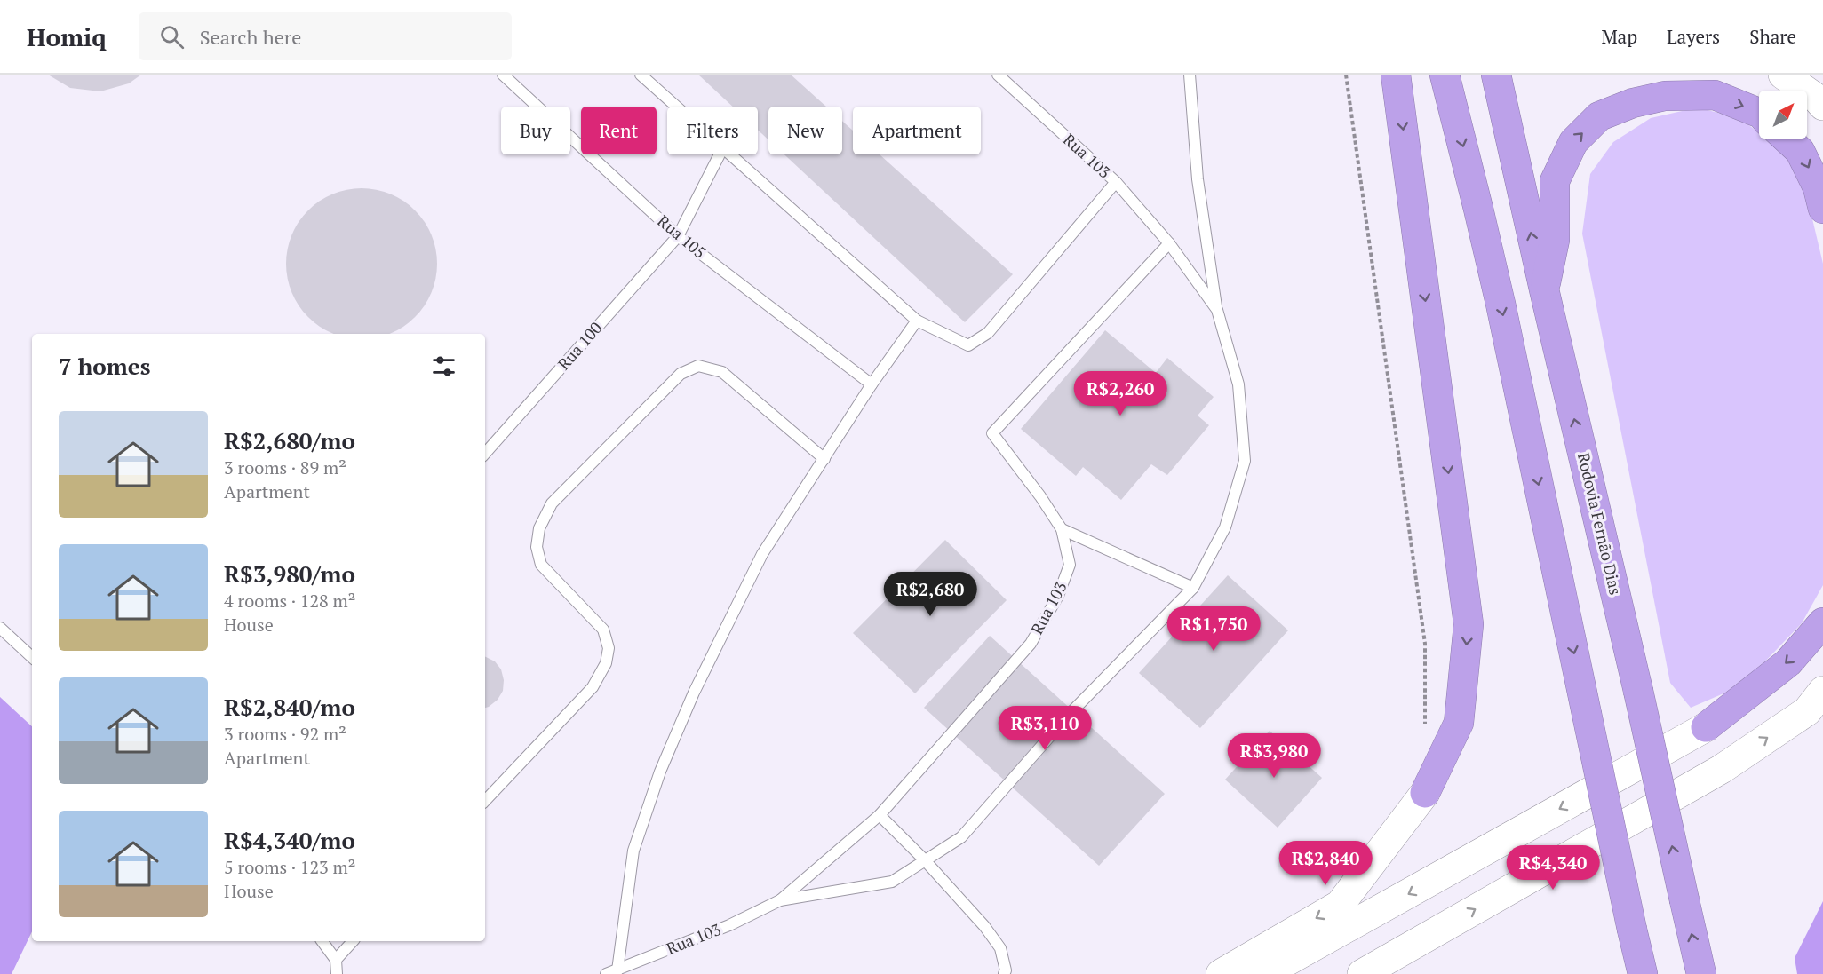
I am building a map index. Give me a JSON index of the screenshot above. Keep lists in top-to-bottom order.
{
  "streets": {
    "highway": ["Rodovia Fernão Dias"],
    "lane": ["Rua 103", "Rua 105", "Rua 100"]
  },
  "crossings": [
    ["Rua 105", "Rua 100"]
  ],
  "north": "top right",
  "page": {
    "header": "Homiq",
    "search": "Search here",
    "nav": ["Map", "Layers", "Share"],
    "chip": [
      "Buy",
      "Rent",
      "Filters",
      "New",
      "Apartment"
    ],
    "heading": "7 homes",
    "price": [
      "R$2,260",
      "R$2,680",
      "R$1,750",
      "R$3,110",
      "R$3,980",
      "R$2,840",
      "R$4,340"
    ],
    "list": [
      {
        "name": "R$2,680/mo",
        "note": "3 rooms · 89 m² · Apartment"
      },
      {
        "name": "R$3,980/mo",
        "note": "4 rooms · 128 m² · House"
      },
      {
        "name": "R$2,840/mo",
        "note": "3 rooms · 92 m² · Apartment"
      },
      {
        "name": "R$4,340/mo",
        "note": "5 rooms · 123 m² · House"
      }
    ]
  }
}
